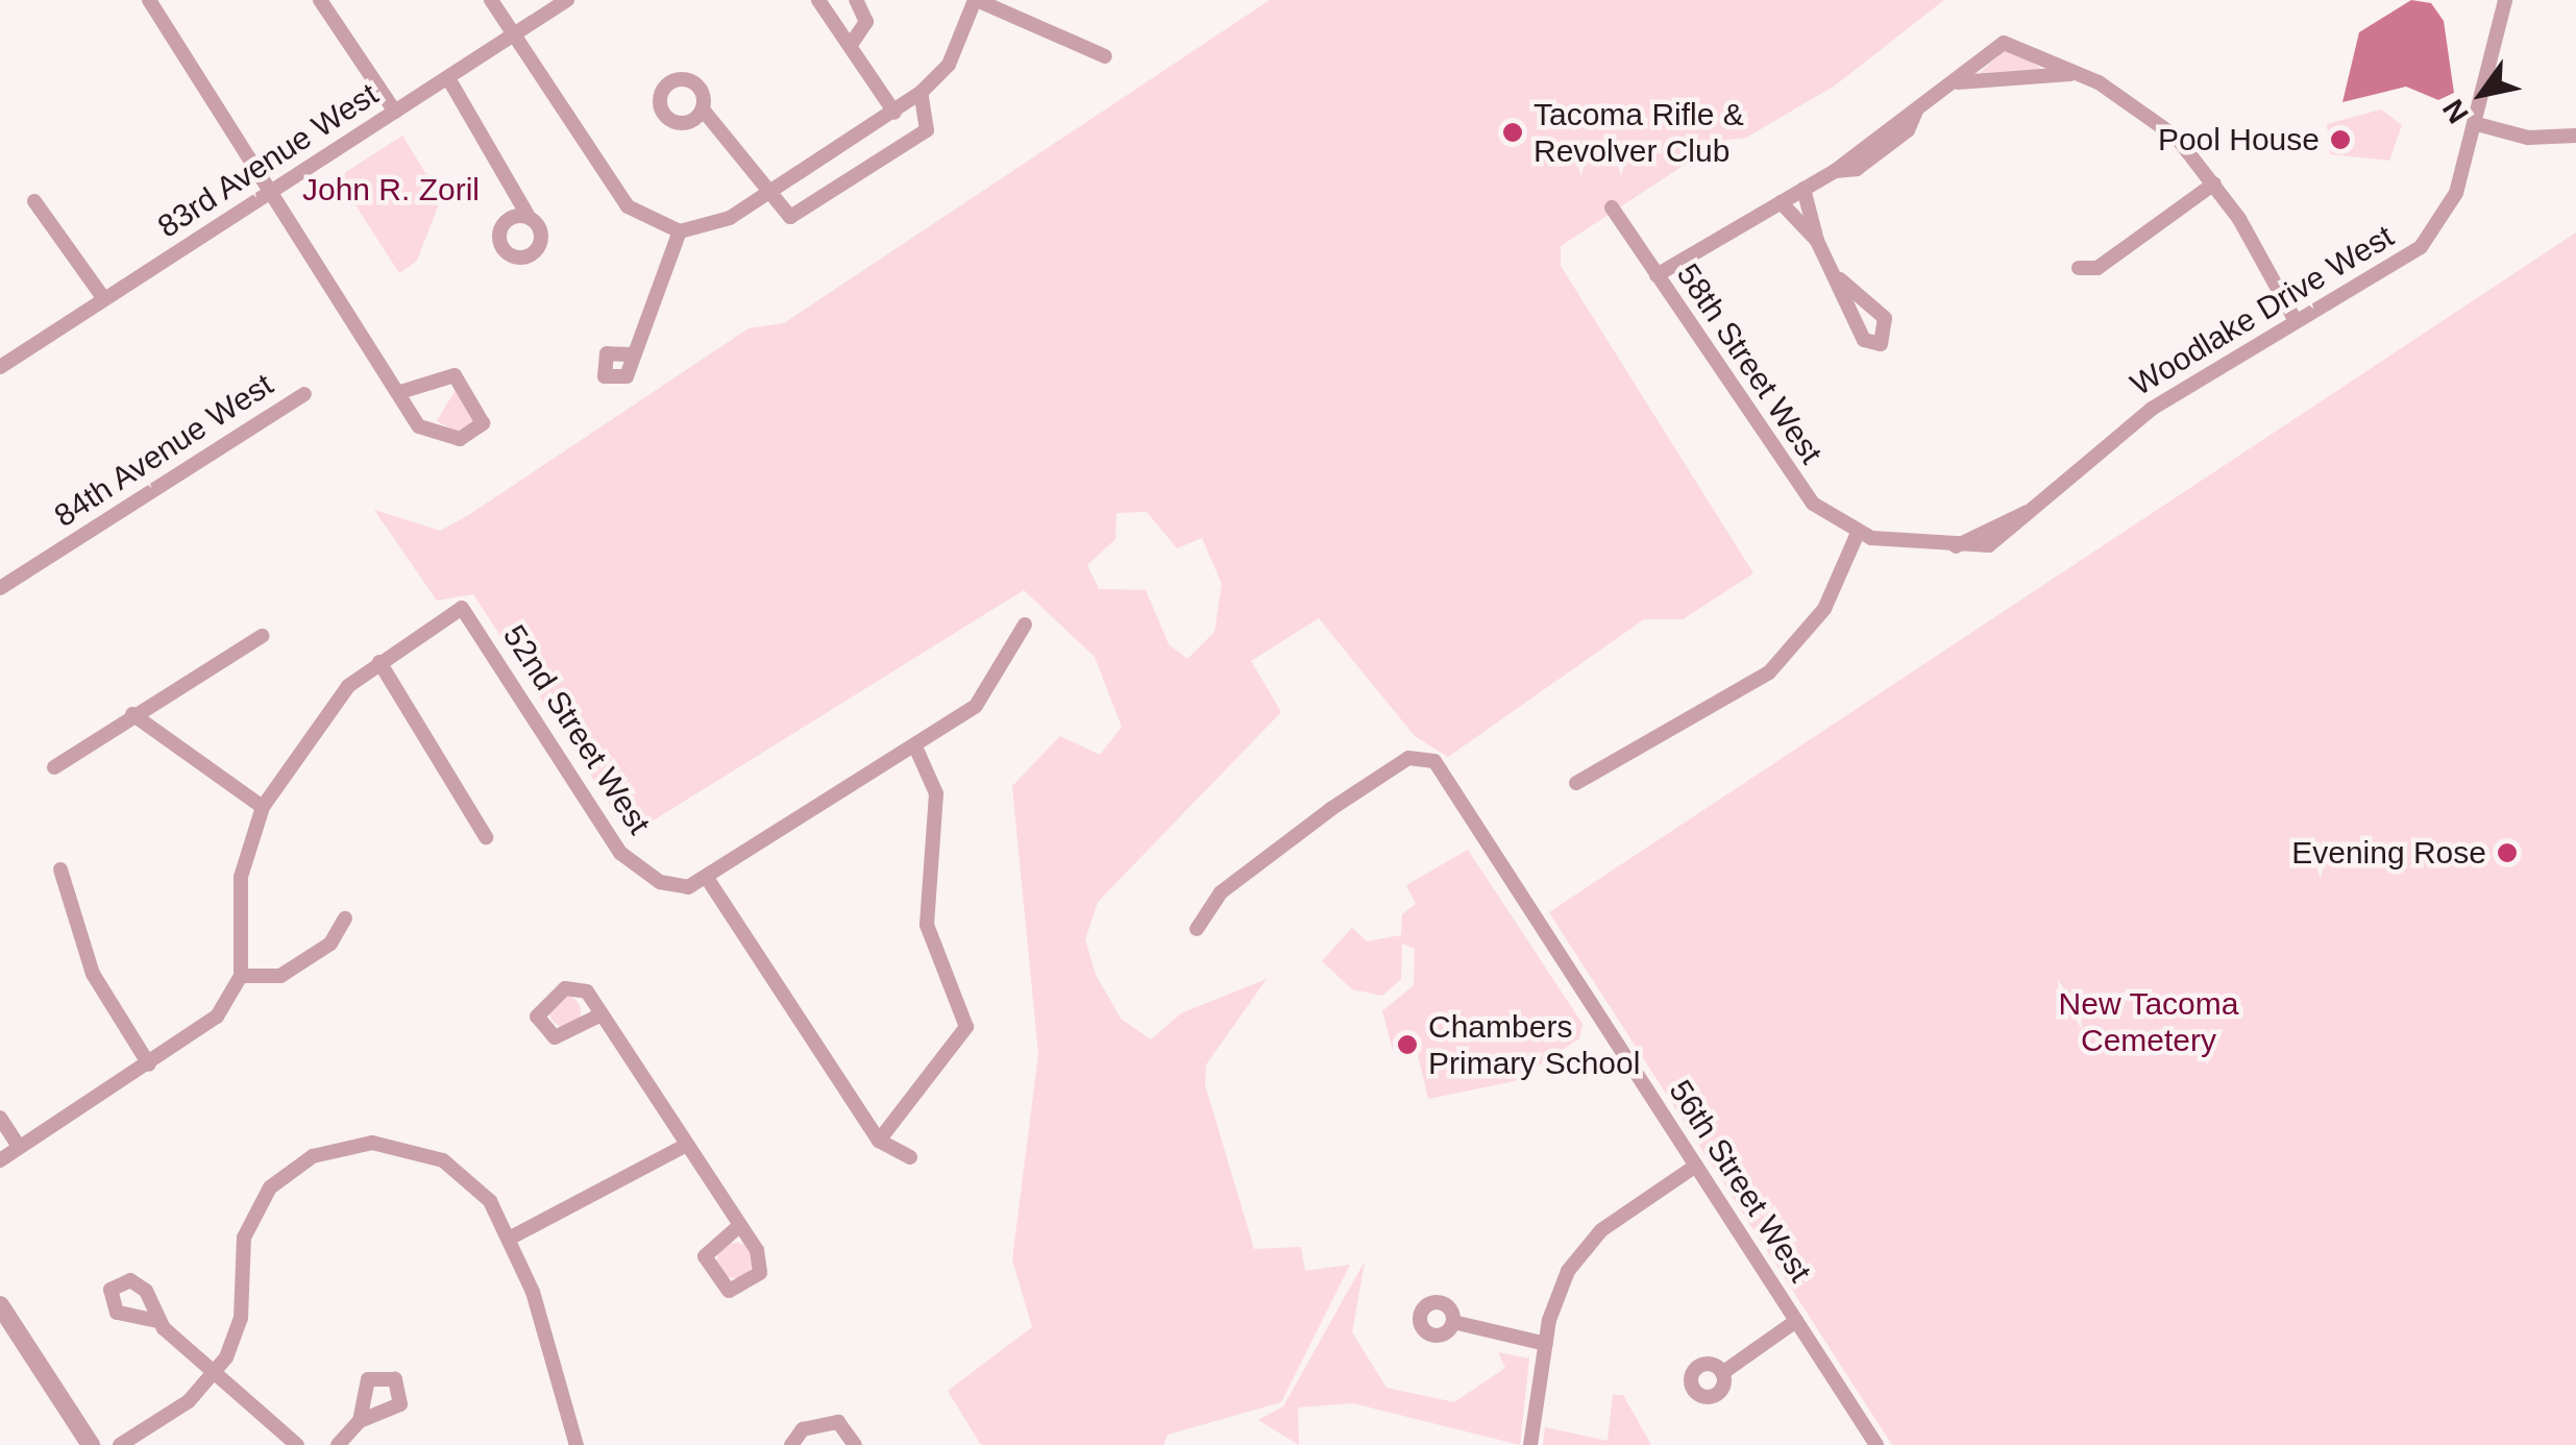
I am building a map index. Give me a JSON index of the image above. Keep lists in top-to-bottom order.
{
  "streets": {
    "street": [
      "83rd Avenue West",
      "Woodlake Drive West",
      "58th Street West",
      "84th Avenue West",
      "52nd Street West",
      "56th Street West"
    ]
  },
  "crossings": [
    ["Woodlake Drive West", "58th Street West"]
  ],
  "parks": ["John R. Zoril", "New Tacoma Cemetery"],
  "places": [
    "Tacoma Rifle & Revolver Club",
    "Pool House",
    "Evening Rose",
    "Chambers Primary School"
  ],
  "north": "bottom left"
}
